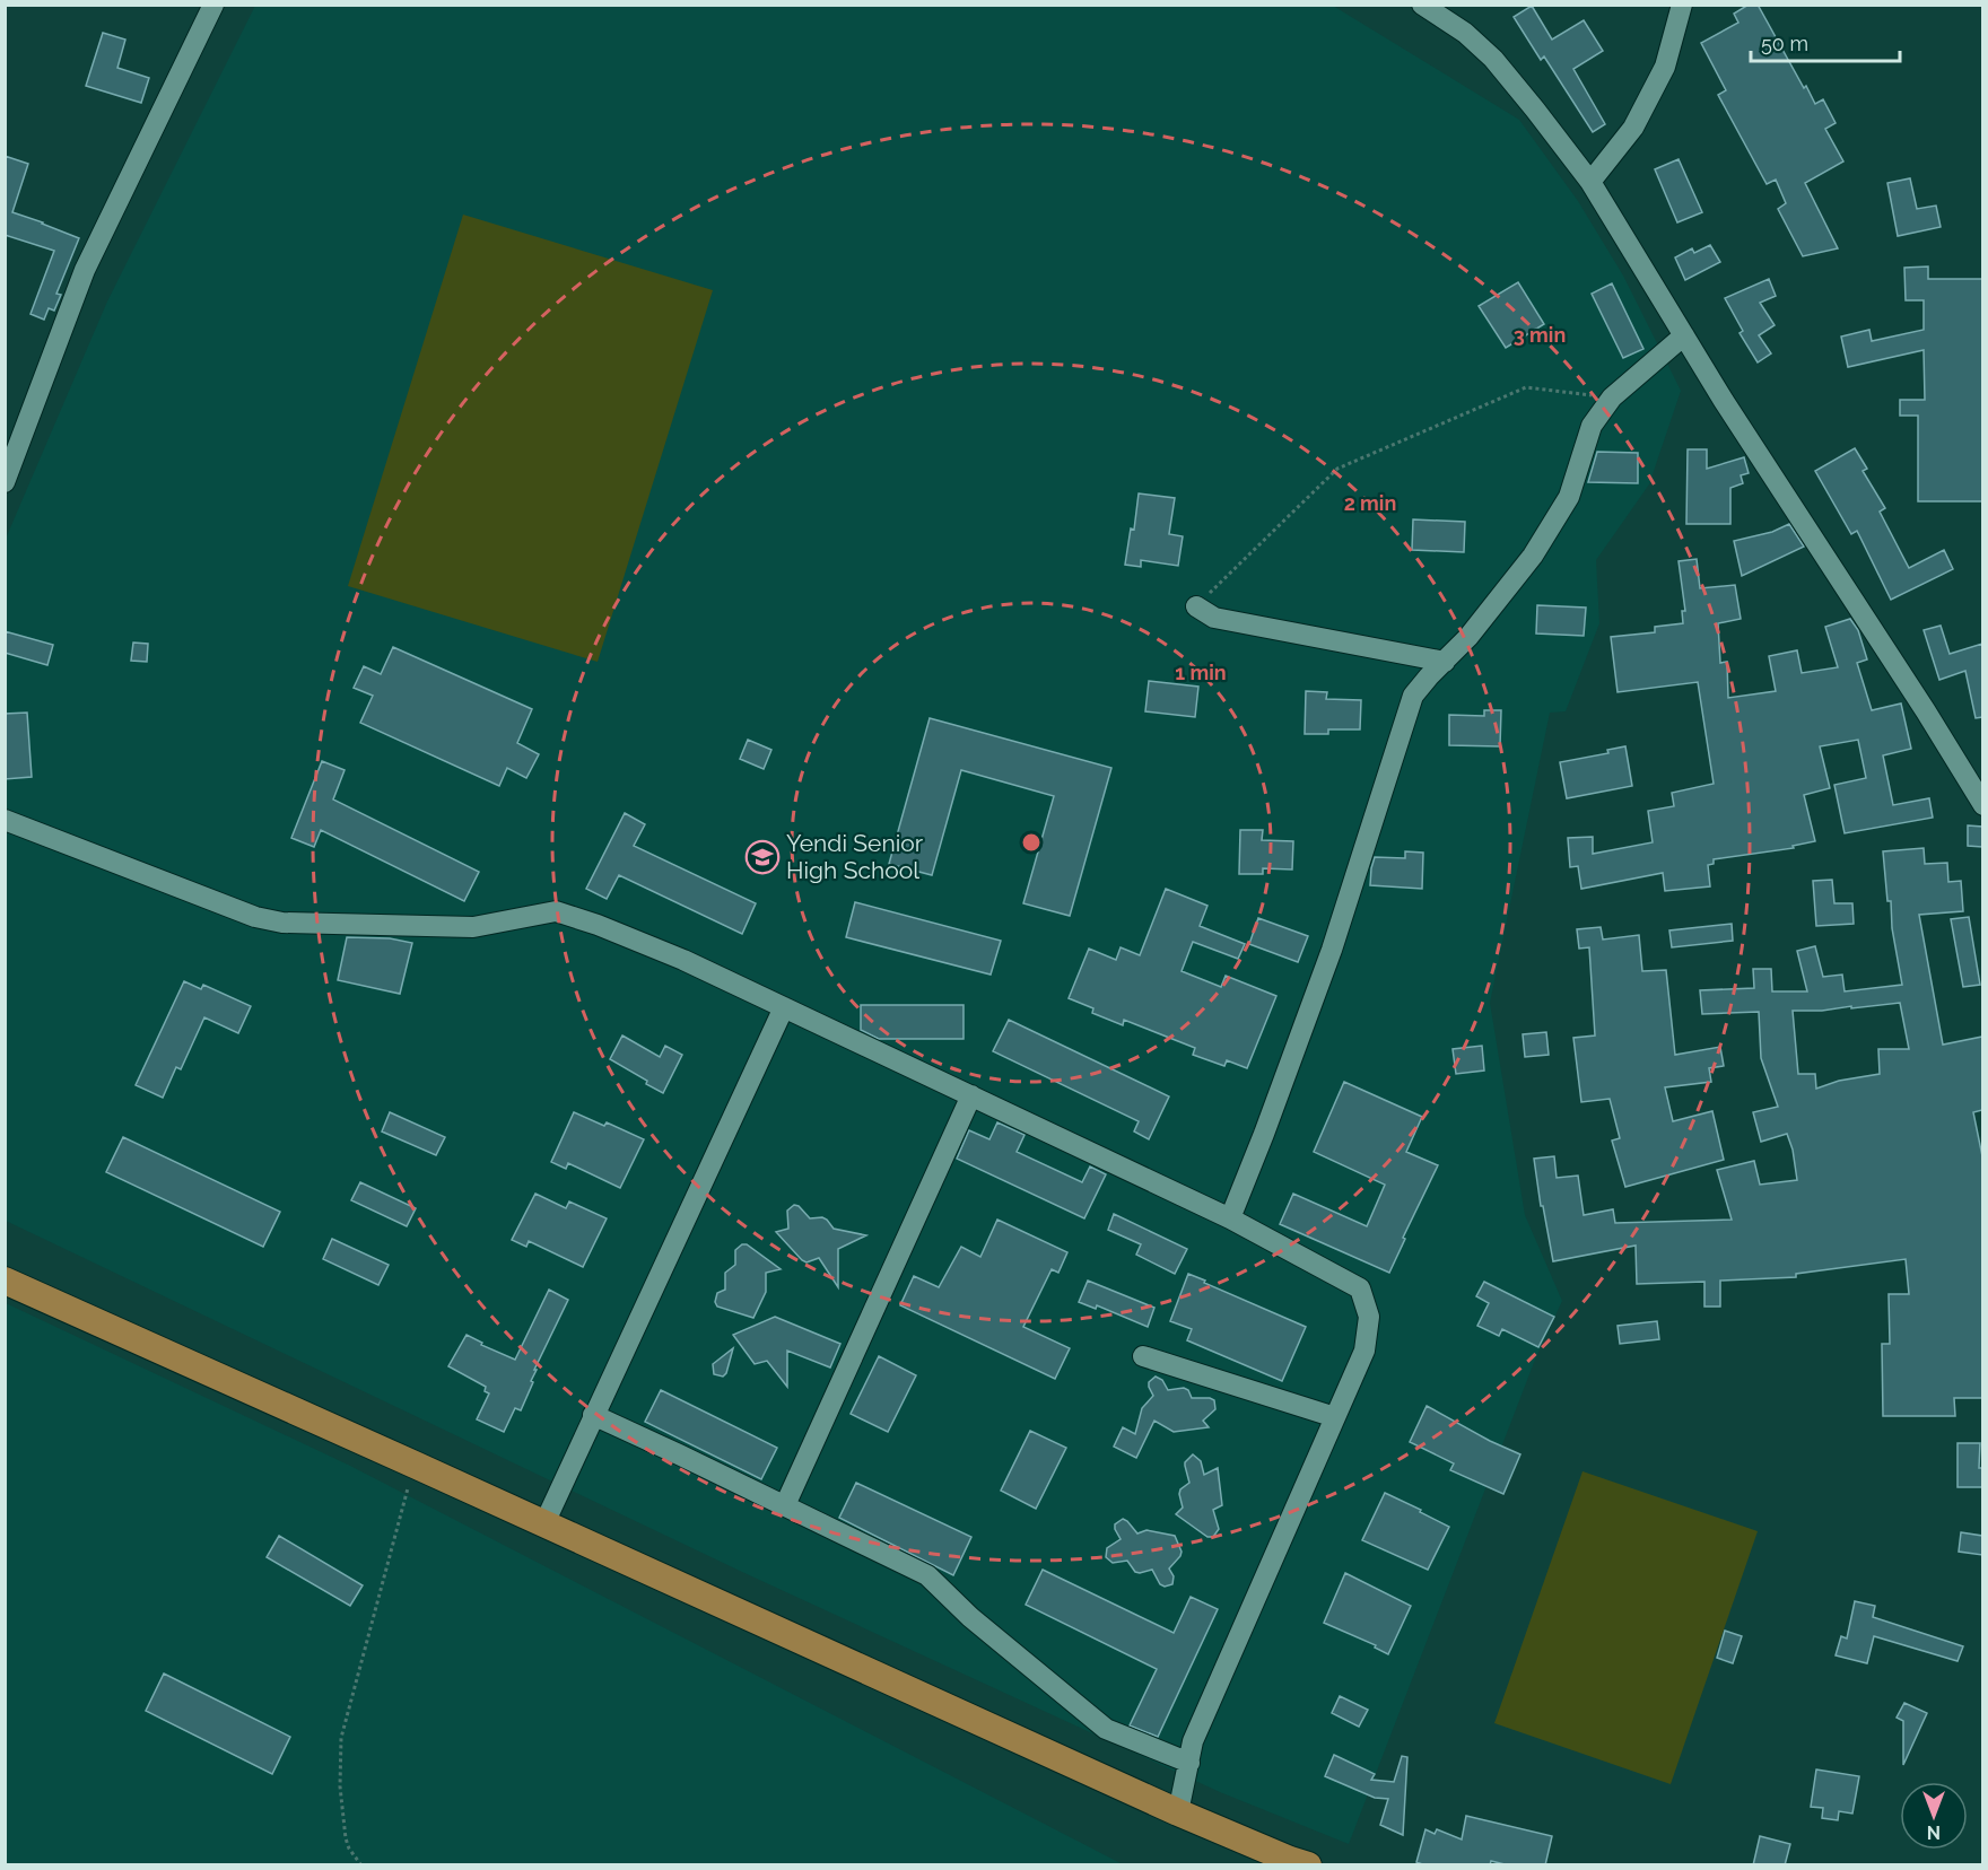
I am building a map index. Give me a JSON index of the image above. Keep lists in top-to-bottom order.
{
  "places": {
    "school or university": ["Yendi Senior High School"]
  },
  "scale_bar": "50 m",
  "north": "bottom",
  "rings": ["3 min", "2 min", "1 min"]
}
